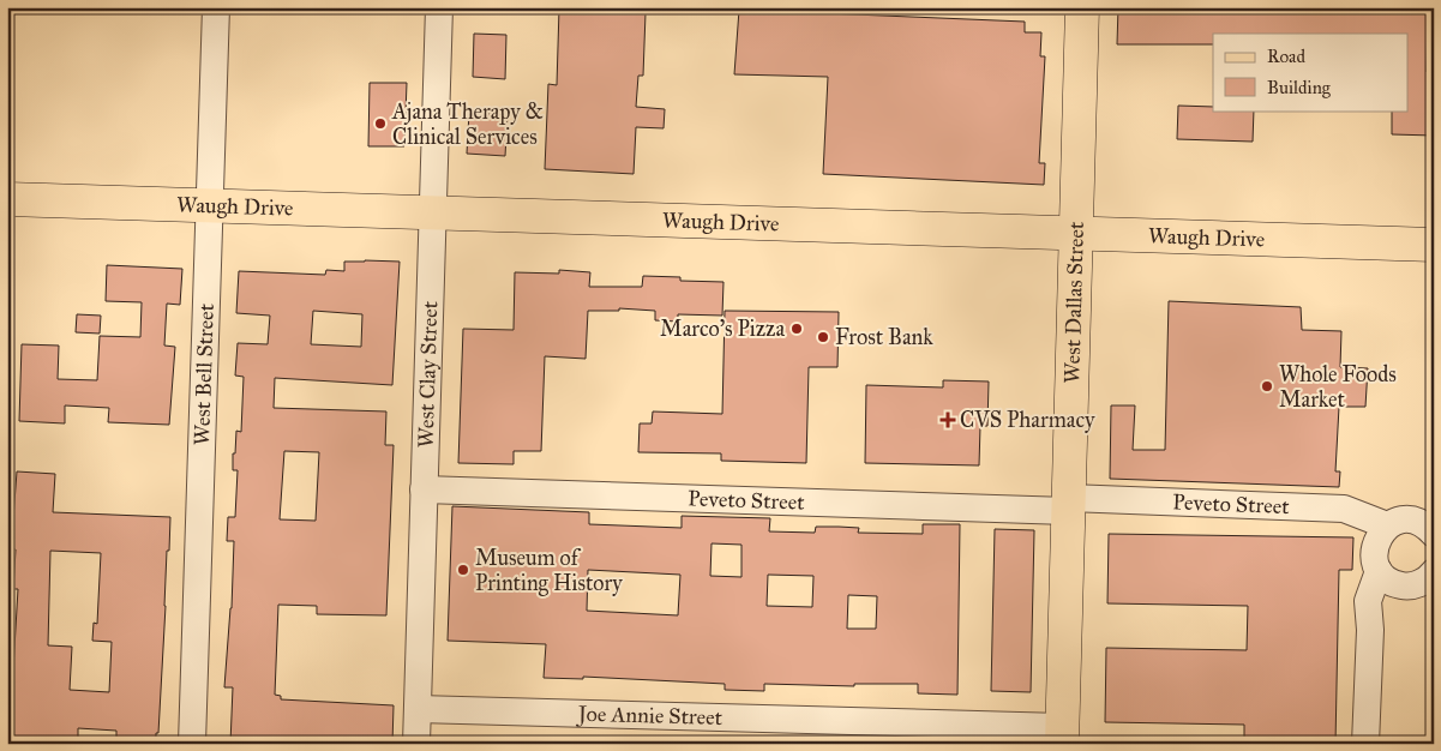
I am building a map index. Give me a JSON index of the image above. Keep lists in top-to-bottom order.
{
  "streets": {
    "main road": ["Waugh Drive", "West Dallas Street"],
    "street": [
      "West Bell Street",
      "West Clay Street",
      "Peveto Street",
      "Joe Annie Street"
    ]
  },
  "crossings": [
    ["Waugh Drive", "West Dallas Street"],
    ["Waugh Drive", "West Bell Street"],
    ["Waugh Drive", "West Clay Street"],
    ["West Dallas Street", "Peveto Street"],
    ["West Dallas Street", "Joe Annie Street"],
    ["West Clay Street", "Peveto Street"],
    ["West Clay Street", "Joe Annie Street"]
  ],
  "places": {
    "other": [
      "Ajana Therapy & Clinical Services",
      "Marco's Pizza",
      "Frost Bank",
      "Whole Foods Market",
      "Museum of Printing History"
    ],
    "health": ["CVS Pharmacy"]
  },
  "legend": ["Road", "Building"]
}
